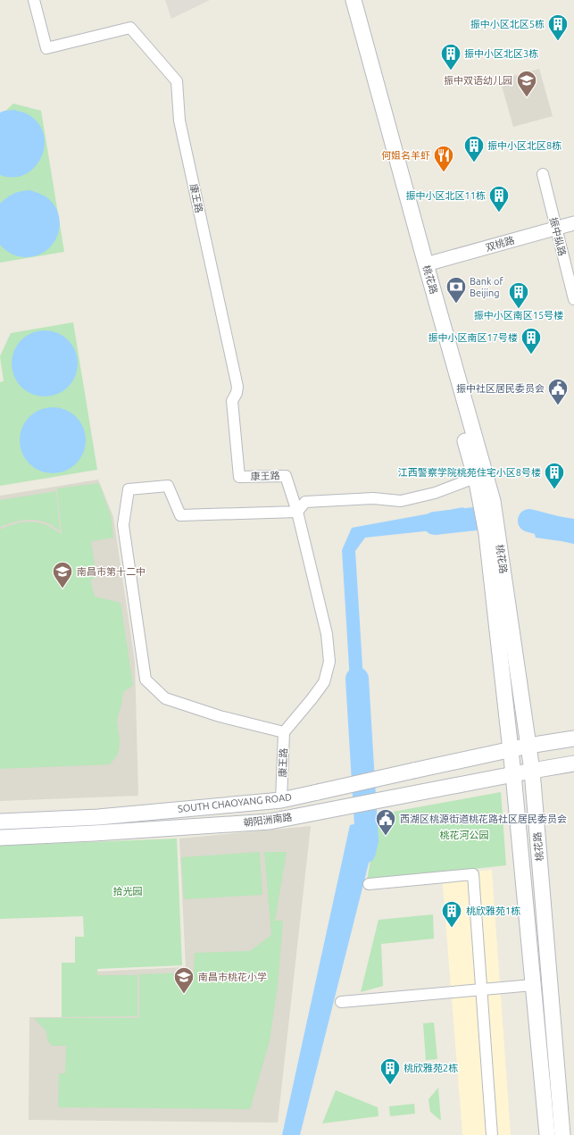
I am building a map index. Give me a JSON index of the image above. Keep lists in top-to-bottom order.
{
  "streets": {
    "main road": ["桃花路", "SOUTH CHAOYANG ROAD", "朝阳洲南路"],
    "street": ["康王路", "振中纵路", "双桃路"]
  },
  "crossings": [
    ["康王路", "SOUTH CHAOYANG ROAD"],
    ["振中纵路", "双桃路"],
    ["双桃路", "桃花路"],
    ["桃花路", "SOUTH CHAOYANG ROAD"],
    ["桃花路", "朝阳洲南路"]
  ],
  "parks": ["桃花河公园", "拾光园"],
  "places": {
    "building": [
      "振中小区北区5栋",
      "振中小区北区3栋",
      "振中小区北区8栋",
      "振中小区北区11栋",
      "振中小区南区15号楼",
      "振中小区南区17号楼",
      "江西警察学院桃苑住宅小区8号楼",
      "桃欣雅苑1栋",
      "桃欣雅苑2栋"
    ],
    "school or university": ["振中双语幼儿园", "南昌市第十二中", "南昌市桃花小学"],
    "restaurant": ["何姐名羊虾"],
    "bank": ["Bank of Beijing"],
    "public building": ["振中社区居民委员会", "西湖区桃源街道桃花路社区居民委员会"]
  }
}
